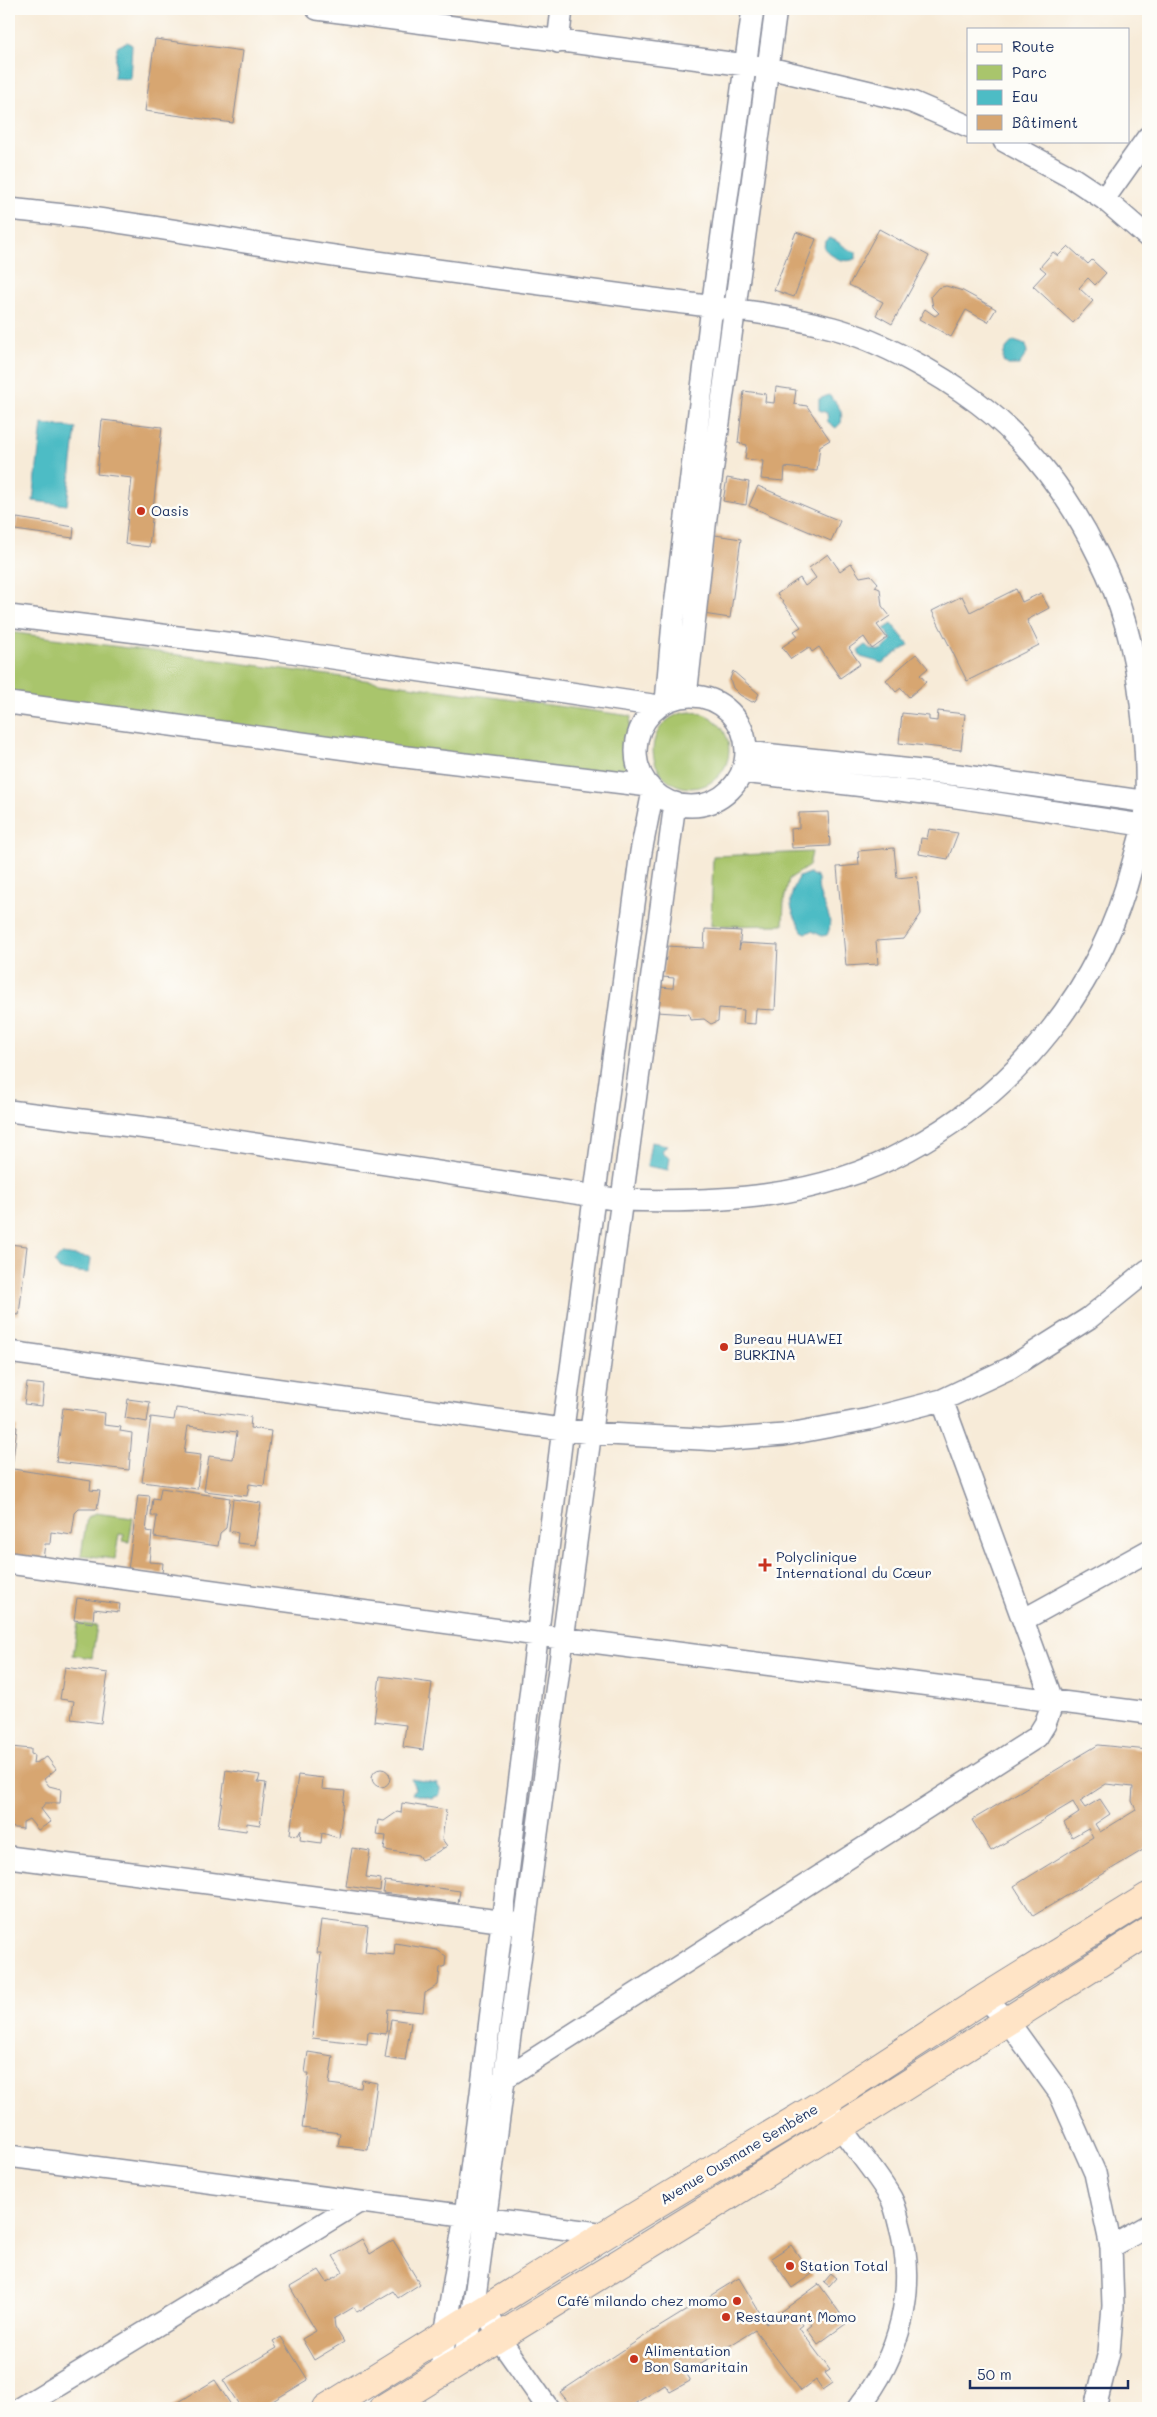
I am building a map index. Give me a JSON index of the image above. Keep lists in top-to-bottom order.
{
  "streets": {
    "main road": ["Avenue Ousmane Sembène"]
  },
  "places": {
    "other": [
      "Oasis",
      "Bureau HUAWEI BURKINA",
      "Station Total",
      "Café milando chez momo",
      "Restaurant Momo",
      "Alimentation Bon Samaritain"
    ],
    "health": ["Polyclinique International du Cœur"]
  },
  "legend": [
    "Route",
    "Parc",
    "Eau",
    "Bâtiment"
  ],
  "scale_bar": "50 m"
}
